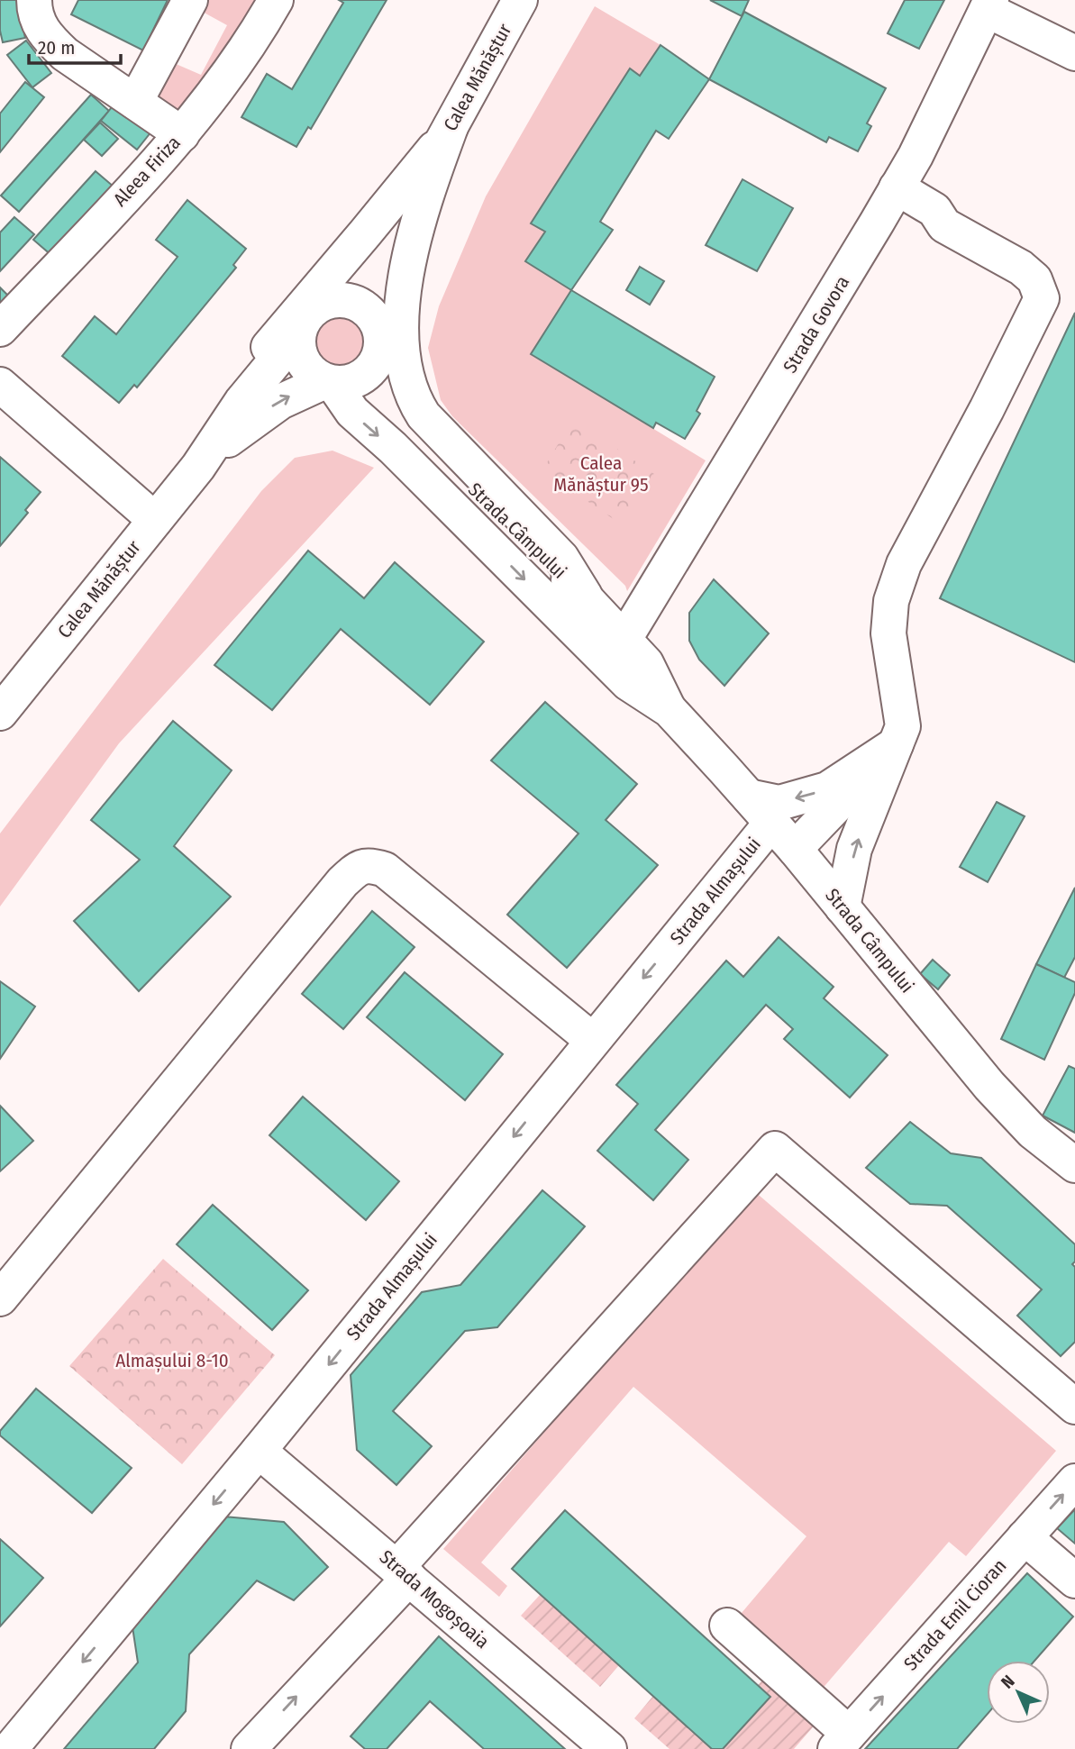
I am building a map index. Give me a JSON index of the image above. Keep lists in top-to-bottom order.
{
  "streets": {
    "main road": [
      "Calea Mănăștur",
      "Aleea Firiza",
      "Strada Govora",
      "Strada Câmpului",
      "Strada Almașului",
      "Strada Mogoșoaia",
      "Strada Emil Cioran"
    ]
  },
  "crossings": [
    ["Calea Mănăștur", "Strada Câmpului"],
    ["Strada Govora", "Strada Câmpului"],
    ["Strada Câmpului", "Strada Almașului"],
    ["Strada Almașului", "Strada Mogoșoaia"]
  ],
  "one_way": ["Strada Almașului", "Strada Emil Cioran"],
  "parks": ["Calea Mănăștur 95", "Almașului 8-10"],
  "scale_bar": "20 m",
  "north": "top left"
}
